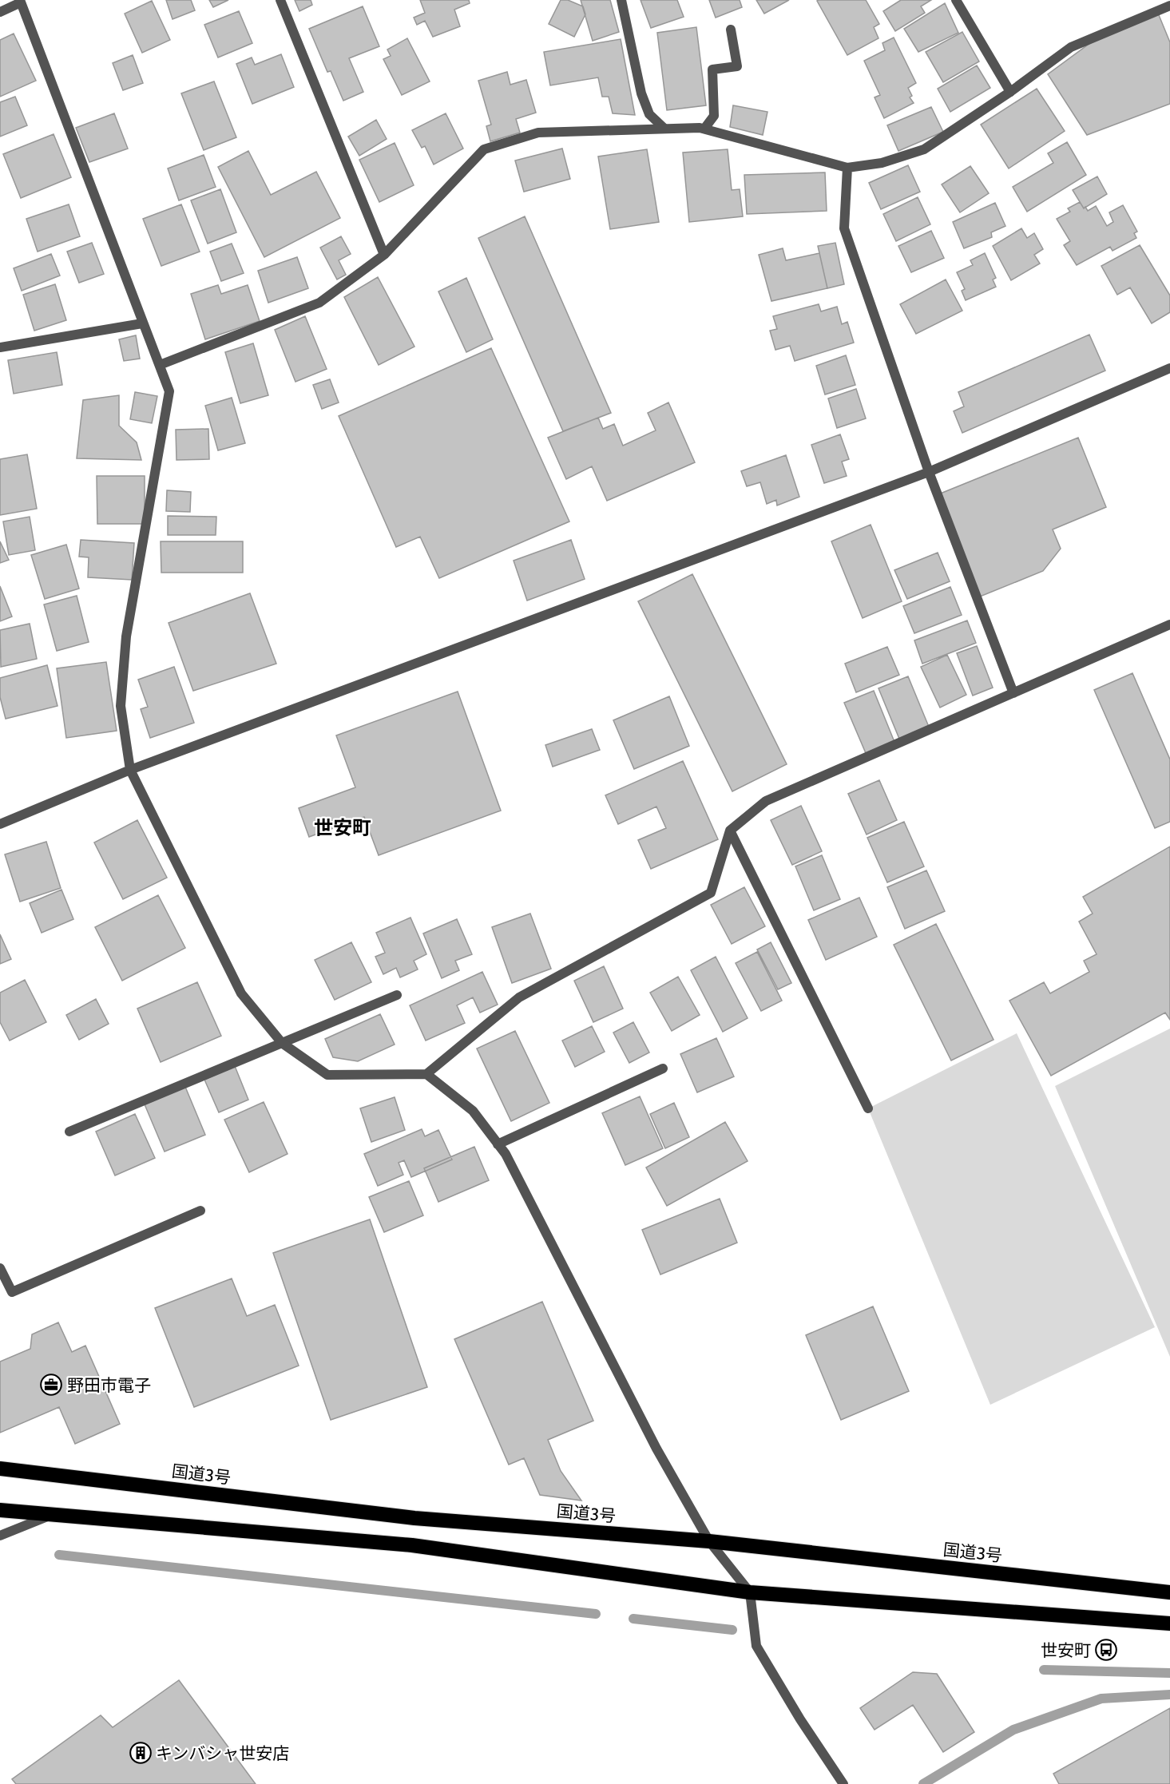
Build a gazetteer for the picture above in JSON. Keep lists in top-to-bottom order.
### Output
{
  "streets": {
    "highway": ["国道3号"]
  },
  "districts": ["世安町"],
  "places": {
    "office": ["野田市電子"],
    "bus stop": ["世安町"],
    "building": ["キンバシャ世安店"]
  }
}
